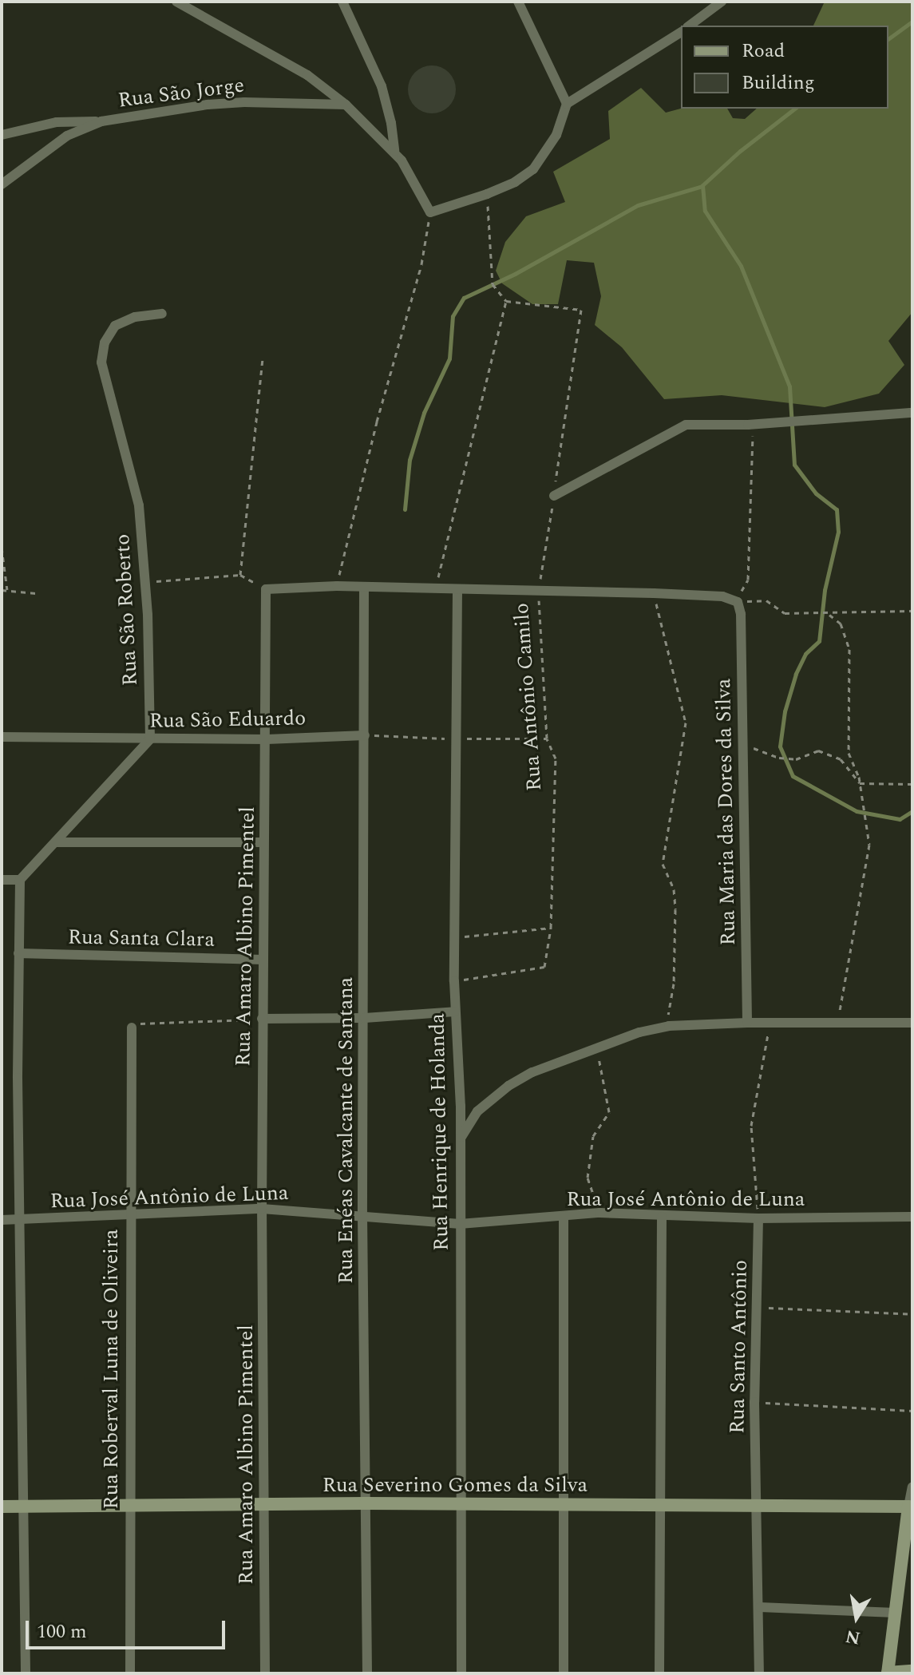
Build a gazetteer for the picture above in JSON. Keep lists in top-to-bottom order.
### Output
{
  "streets": {
    "street": [
      "Rua São Jorge",
      "Rua São Roberto",
      "Rua São Eduardo",
      "Rua Maria das Dores da Silva",
      "Rua Amaro Albino Pimentel",
      "Rua Santa Clara",
      "Rua Enéas Cavalcante de Santana",
      "Rua Henrique de Holanda",
      "Rua José Antônio de Luna",
      "Rua Santo Antônio",
      "Rua Roberval Luna de Oliveira",
      "Rua Severino Gomes da Silva"
    ],
    "path": ["Rua Antônio Camilo"]
  },
  "crossings": [
    ["Rua São Roberto", "Rua São Eduardo"],
    ["Rua Antônio Camilo", "Rua Henrique de Holanda"],
    ["Rua São Eduardo", "Rua Amaro Albino Pimentel"],
    ["Rua São Eduardo", "Rua Enéas Cavalcante de Santana"],
    ["Rua Amaro Albino Pimentel", "Rua Santa Clara"],
    ["Rua Amaro Albino Pimentel", "Rua José Antônio de Luna"],
    ["Rua Amaro Albino Pimentel", "Rua Severino Gomes da Silva"],
    ["Rua Enéas Cavalcante de Santana", "Rua José Antônio de Luna"],
    ["Rua Enéas Cavalcante de Santana", "Rua Severino Gomes da Silva"],
    ["Rua Henrique de Holanda", "Rua José Antônio de Luna"],
    ["Rua Henrique de Holanda", "Rua Severino Gomes da Silva"],
    ["Rua José Antônio de Luna", "Rua Santo Antônio"],
    ["Rua José Antônio de Luna", "Rua Roberval Luna de Oliveira"],
    ["Rua Santo Antônio", "Rua Severino Gomes da Silva"],
    ["Rua Roberval Luna de Oliveira", "Rua Severino Gomes da Silva"]
  ],
  "legend": ["Road", "Building"],
  "scale_bar": "100 m",
  "north": "bottom"
}
